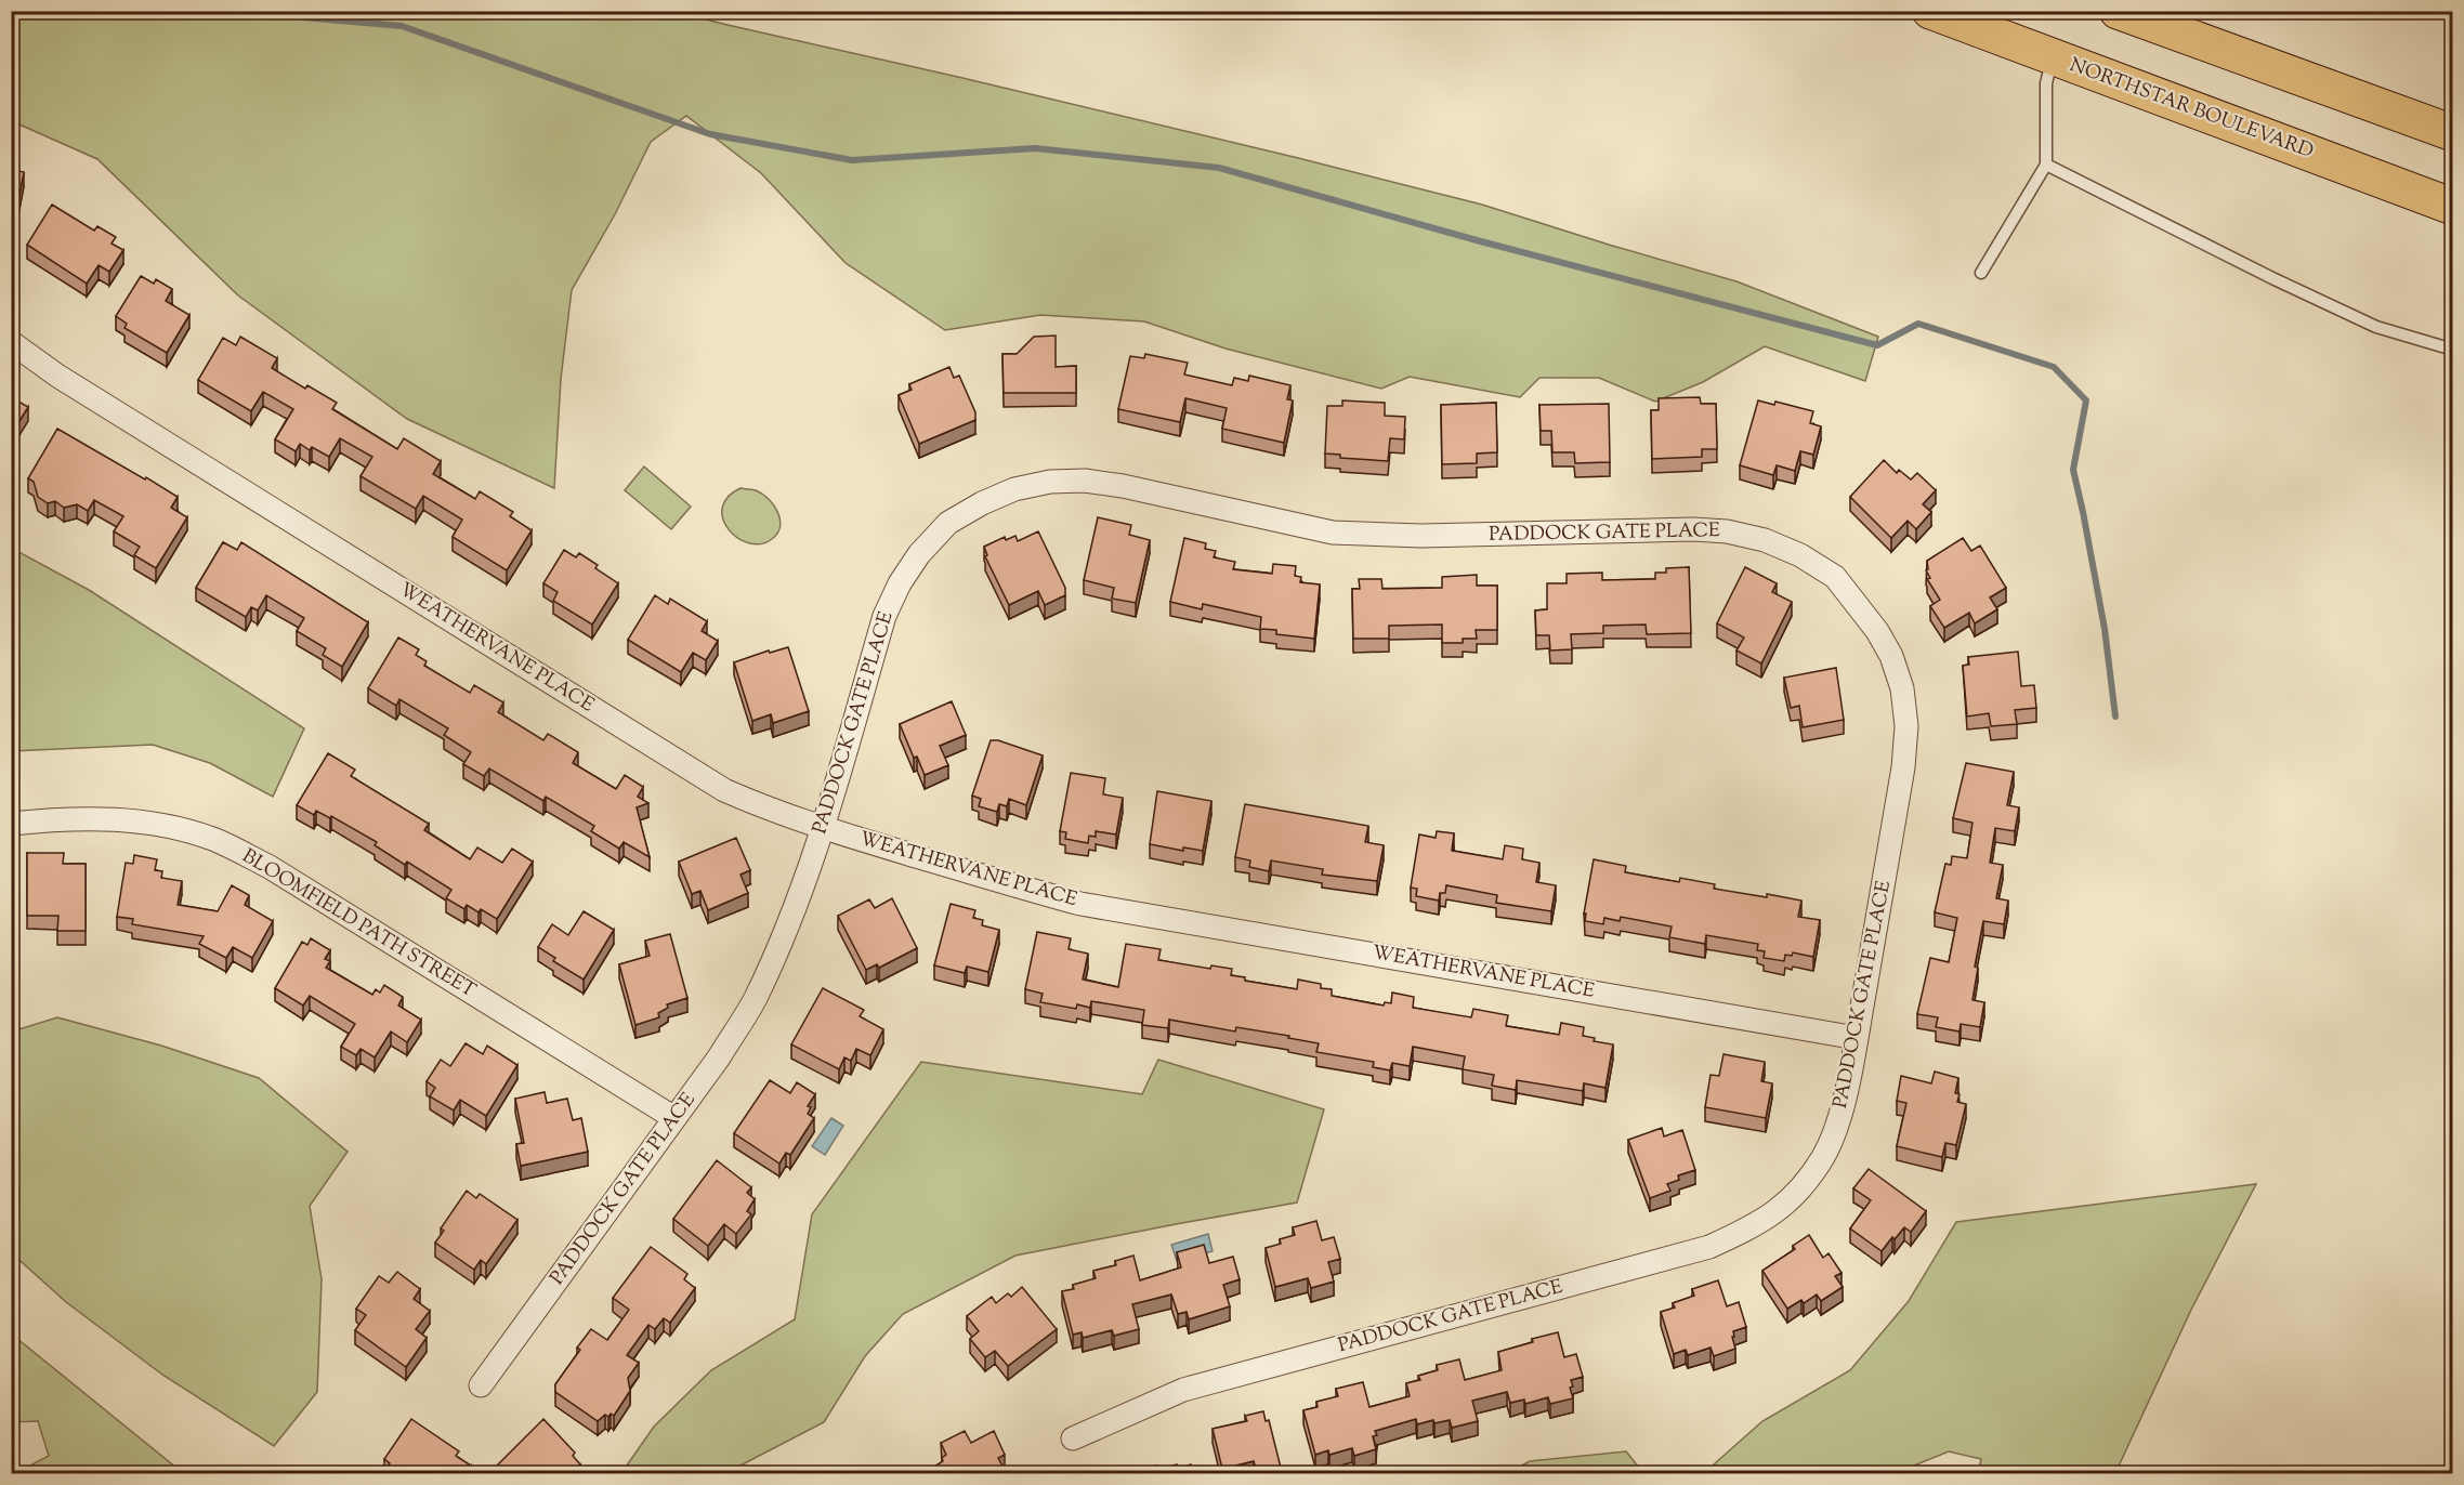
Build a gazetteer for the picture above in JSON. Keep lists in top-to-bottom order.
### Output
{
  "streets": {
    "main road": ["NORTHSTAR BOULEVARD"],
    "street": ["PADDOCK GATE PLACE", "WEATHERVANE PLACE", "BLOOMFIELD PATH STREET"]
  },
  "crossings": [
    ["PADDOCK GATE PLACE", "WEATHERVANE PLACE"],
    ["PADDOCK GATE PLACE", "BLOOMFIELD PATH STREET"]
  ]
}
